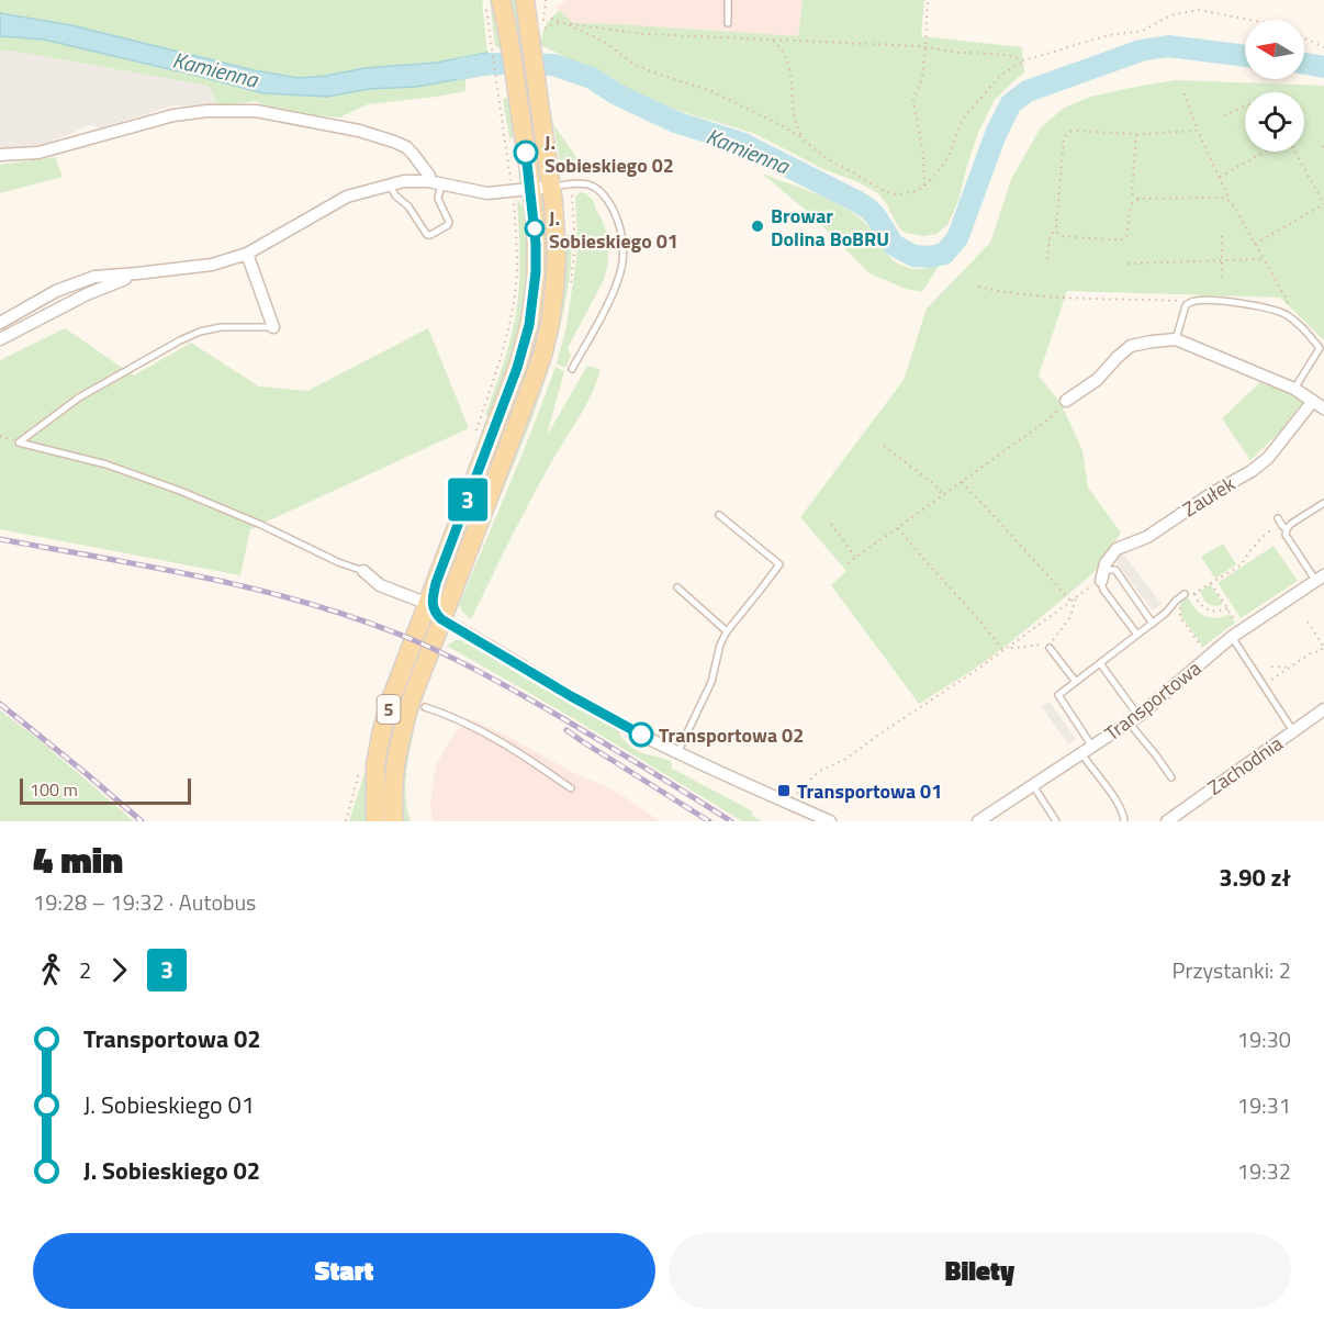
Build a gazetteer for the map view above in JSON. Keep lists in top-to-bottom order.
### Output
{
  "streets": {
    "main road": ["5"],
    "street": ["Zaułek", "Transportowa", "Zachodnia"]
  },
  "water": ["Kamienna"],
  "places": {
    "other": [
      "J. Sobieskiego 02",
      "Browar Dolina BoBRU",
      "J. Sobieskiego 01",
      "Transportowa 02"
    ],
    "transit": ["Transportowa 01"]
  },
  "lines": ["bus line 3"],
  "scale_bar": "100 m",
  "north": "left",
  "page": {
    "on_map": "3",
    "scale": "100 m",
    "heading": ["4 min", "19:28 – 19:32 · Autobus", "3.90 zł"],
    "legs": ["2", "3", "Przystanki: 2"],
    "list": [
      {
        "name": "Transportowa 02",
        "value": "19:30"
      },
      {
        "name": "J. Sobieskiego 01",
        "value": "19:31"
      },
      {
        "name": "J. Sobieskiego 02",
        "value": "19:32"
      }
    ],
    "buttons": ["Start", "Bilety"]
  }
}
